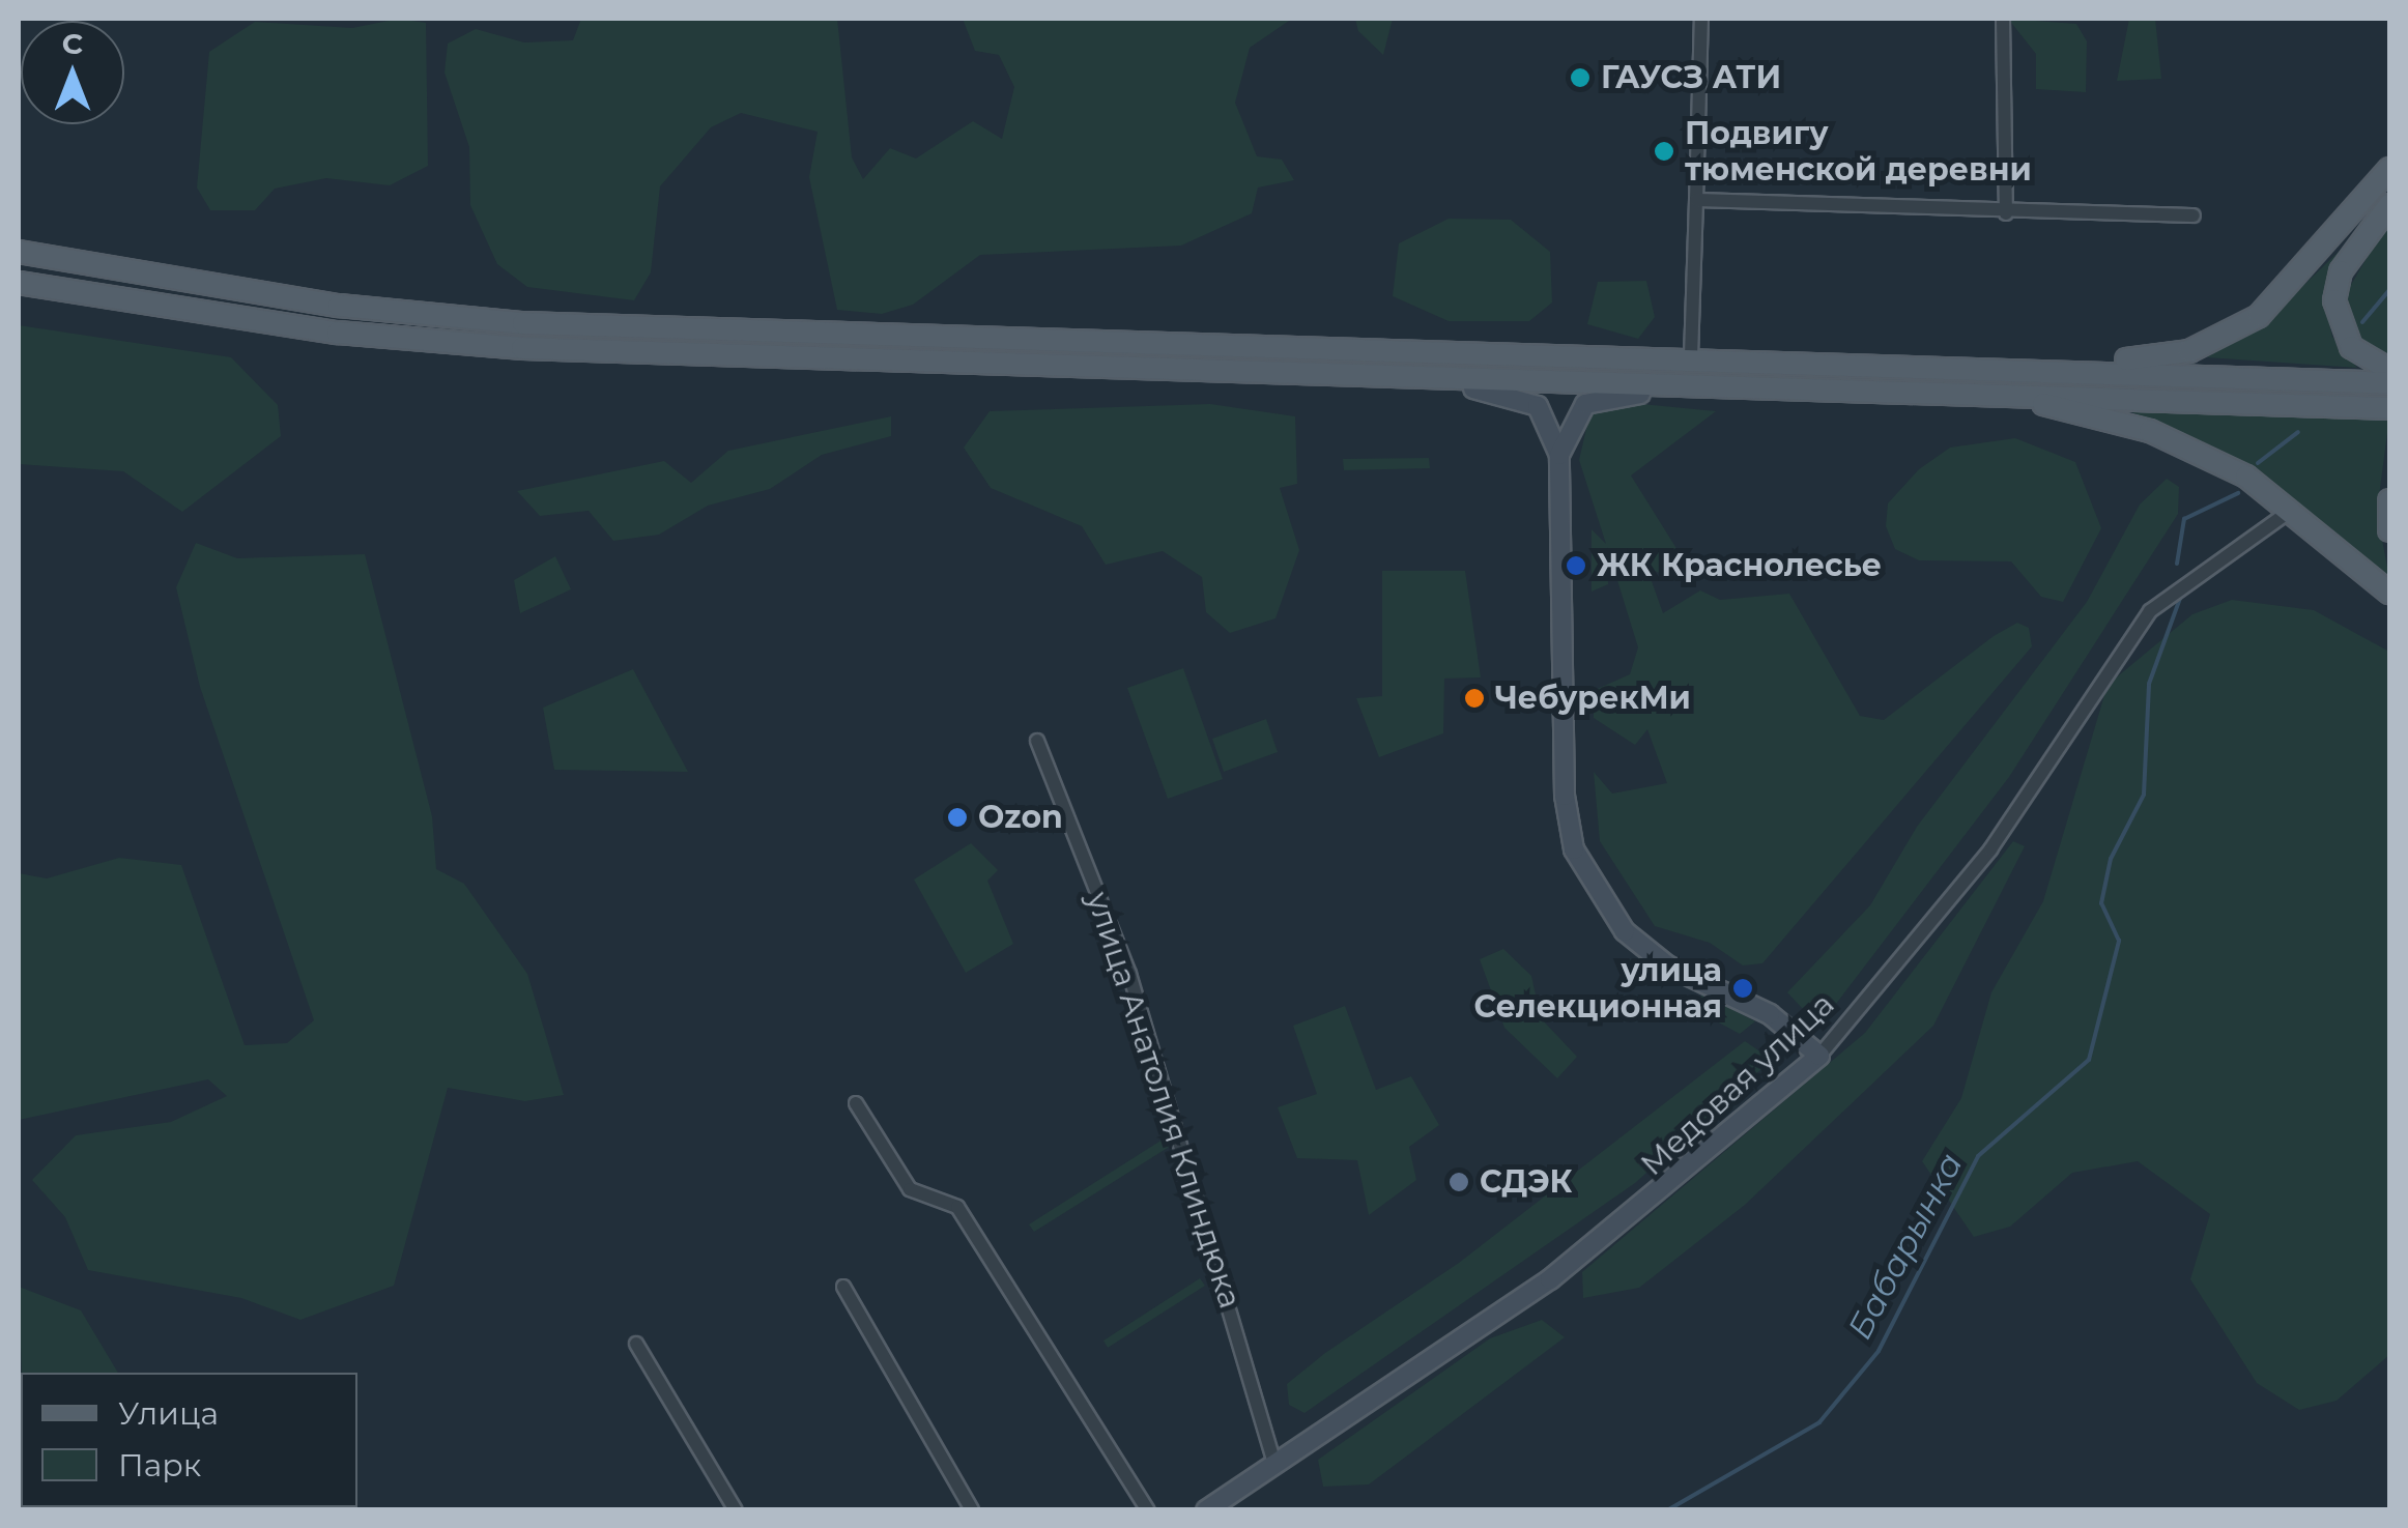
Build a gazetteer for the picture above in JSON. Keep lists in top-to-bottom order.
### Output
{
  "streets": {
    "street": ["Медовая улица", "улица Анатолия Клиндюка"]
  },
  "crossings": [
    ["Медовая улица", "улица Анатолия Клиндюка"]
  ],
  "water": ["Бабарынка"],
  "places": [
    "ГАУСЗ АТИ",
    "Подвигу тюменской деревни",
    "ЖК Краснолесье",
    "ЧебурекМи",
    "Ozon",
    "улица Селекционная",
    "СДЭК"
  ],
  "legend": ["Улица", "Парк"],
  "north": "top"
}
